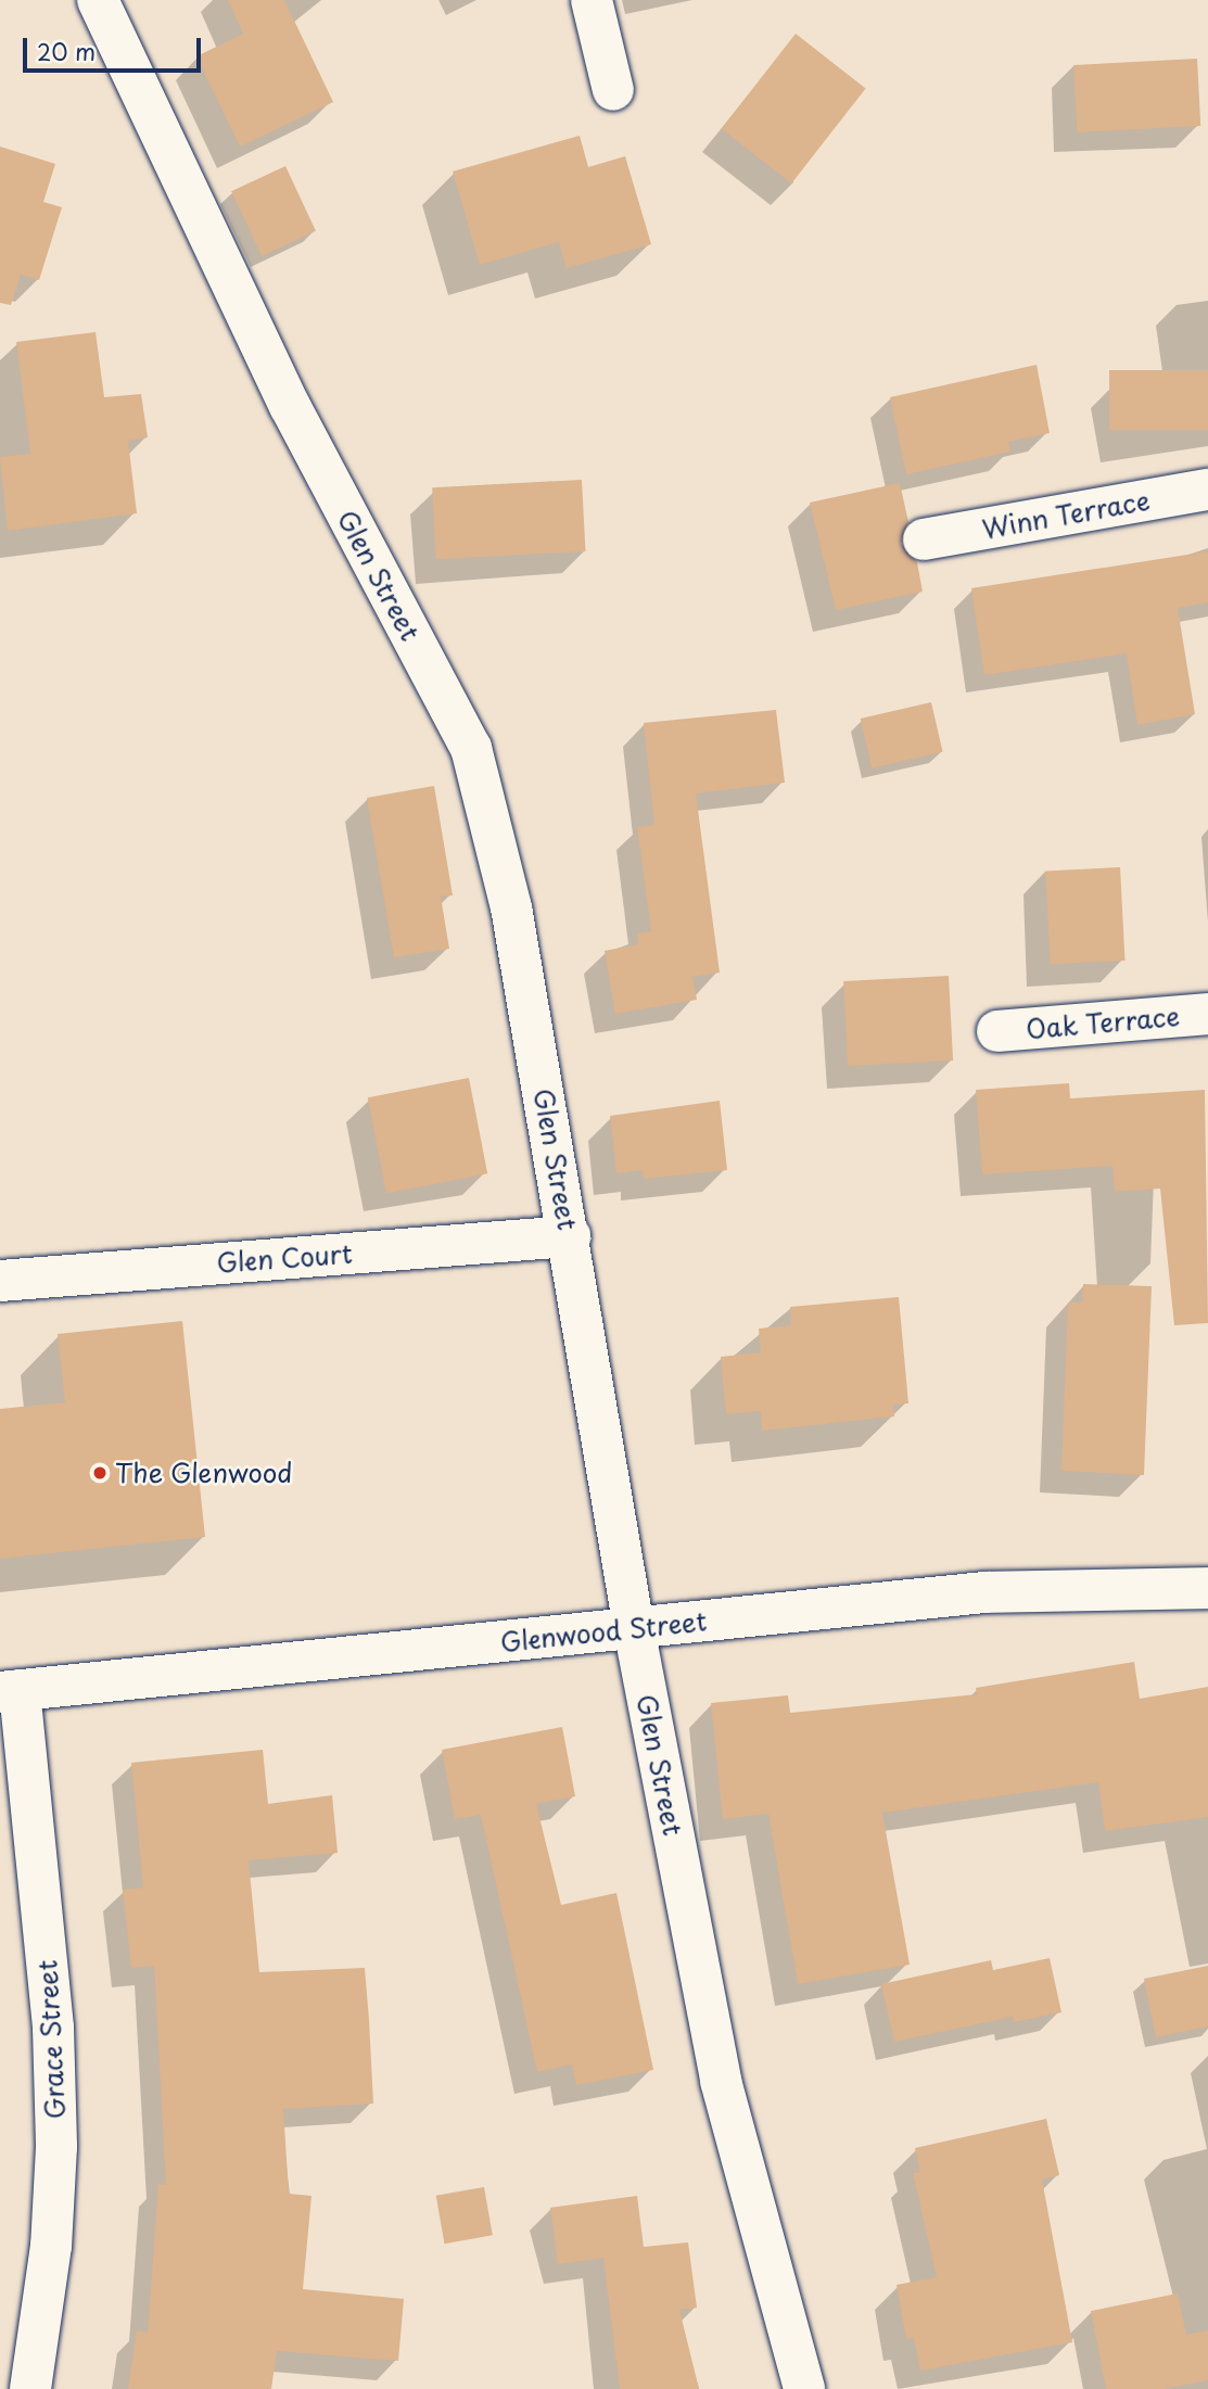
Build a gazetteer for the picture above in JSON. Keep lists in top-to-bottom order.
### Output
{
  "streets": {
    "street": [
      "Winn Terrace",
      "Glen Street",
      "Oak Terrace",
      "Glen Court",
      "Glenwood Street",
      "Grace Street"
    ]
  },
  "crossings": [
    ["Glen Street", "Glen Court"],
    ["Glen Street", "Glenwood Street"],
    ["Glenwood Street", "Grace Street"]
  ],
  "places": ["The Glenwood"],
  "scale_bar": "20 m"
}
